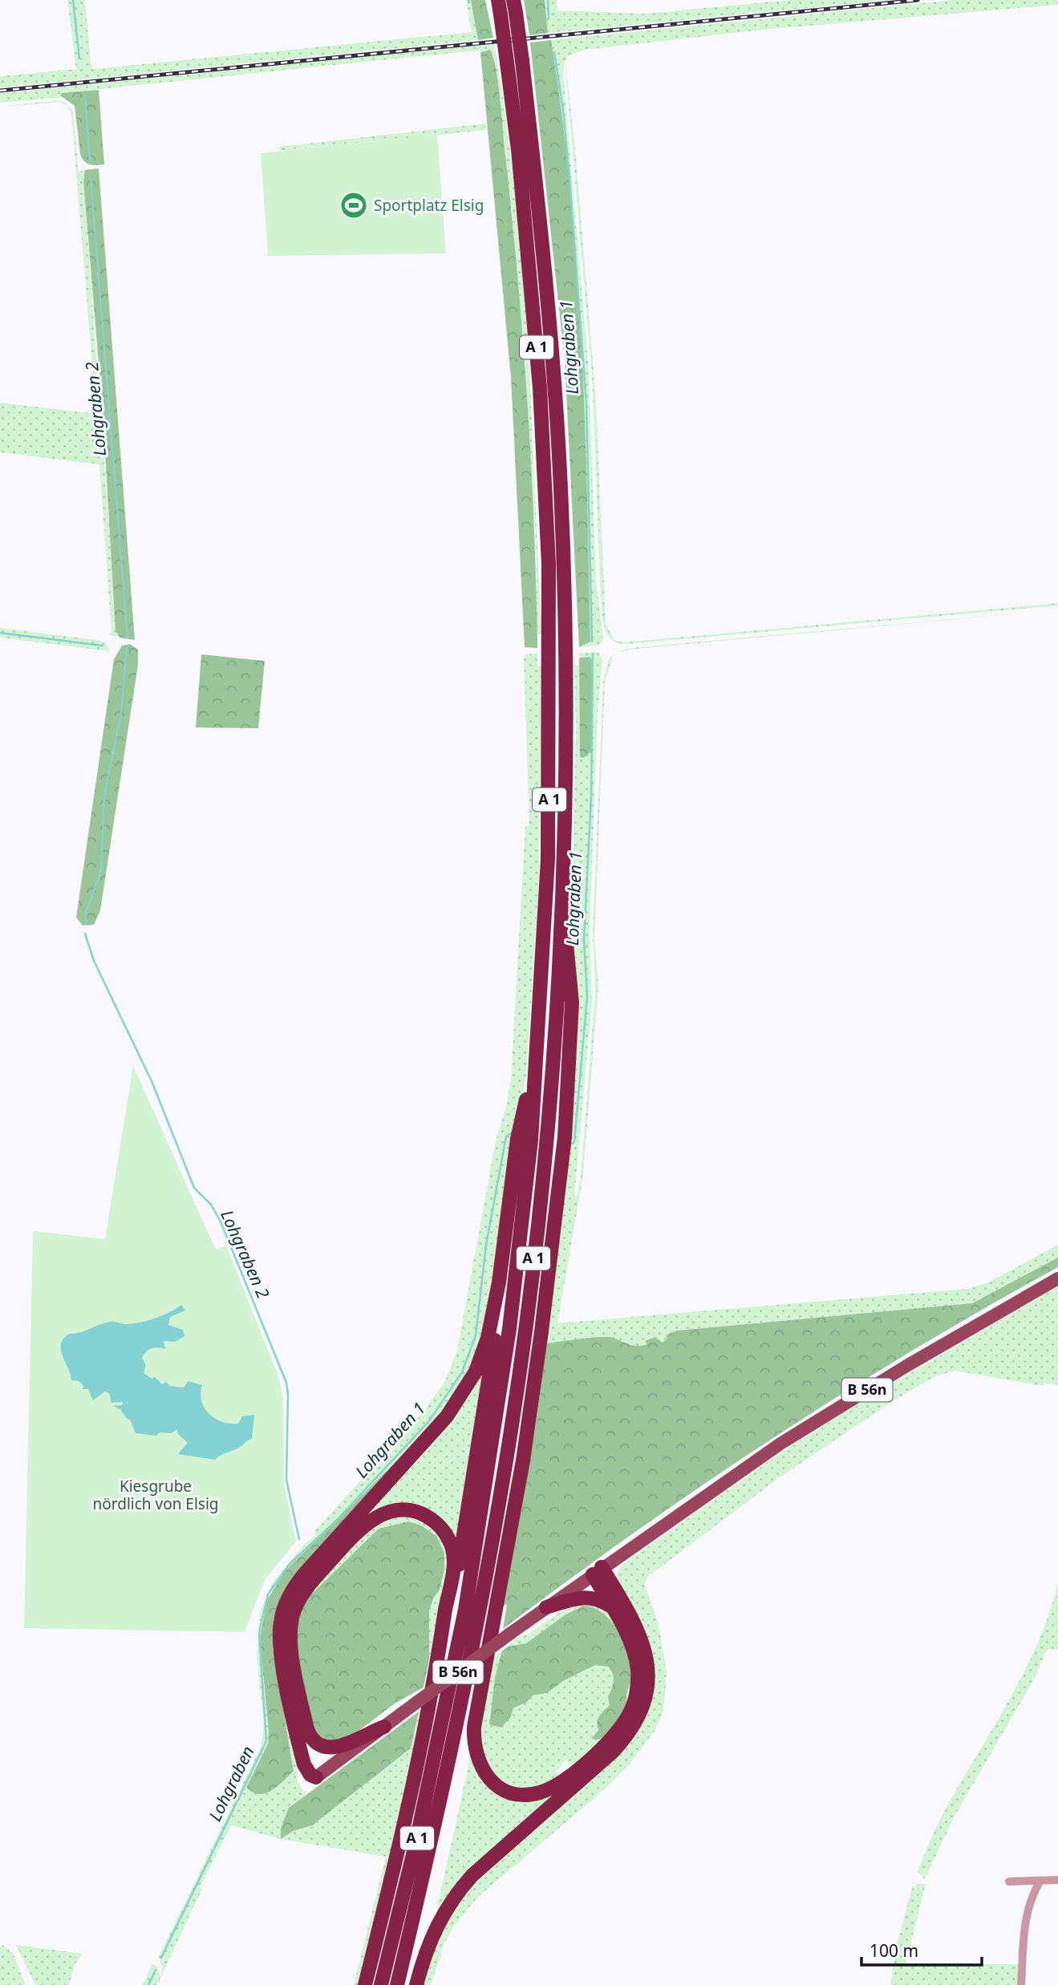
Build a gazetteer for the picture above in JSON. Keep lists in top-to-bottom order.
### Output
{
  "streets": {
    "highway": ["A 1"],
    "main road": ["B 56n"]
  },
  "water": ["Lohgraben 1", "Lohgraben 2", "Lohgraben"],
  "parks": ["Kiesgrube nördlich von Elsig"],
  "places": {
    "sports": ["Sportplatz Elsig"]
  },
  "scale_bar": "100 m"
}
